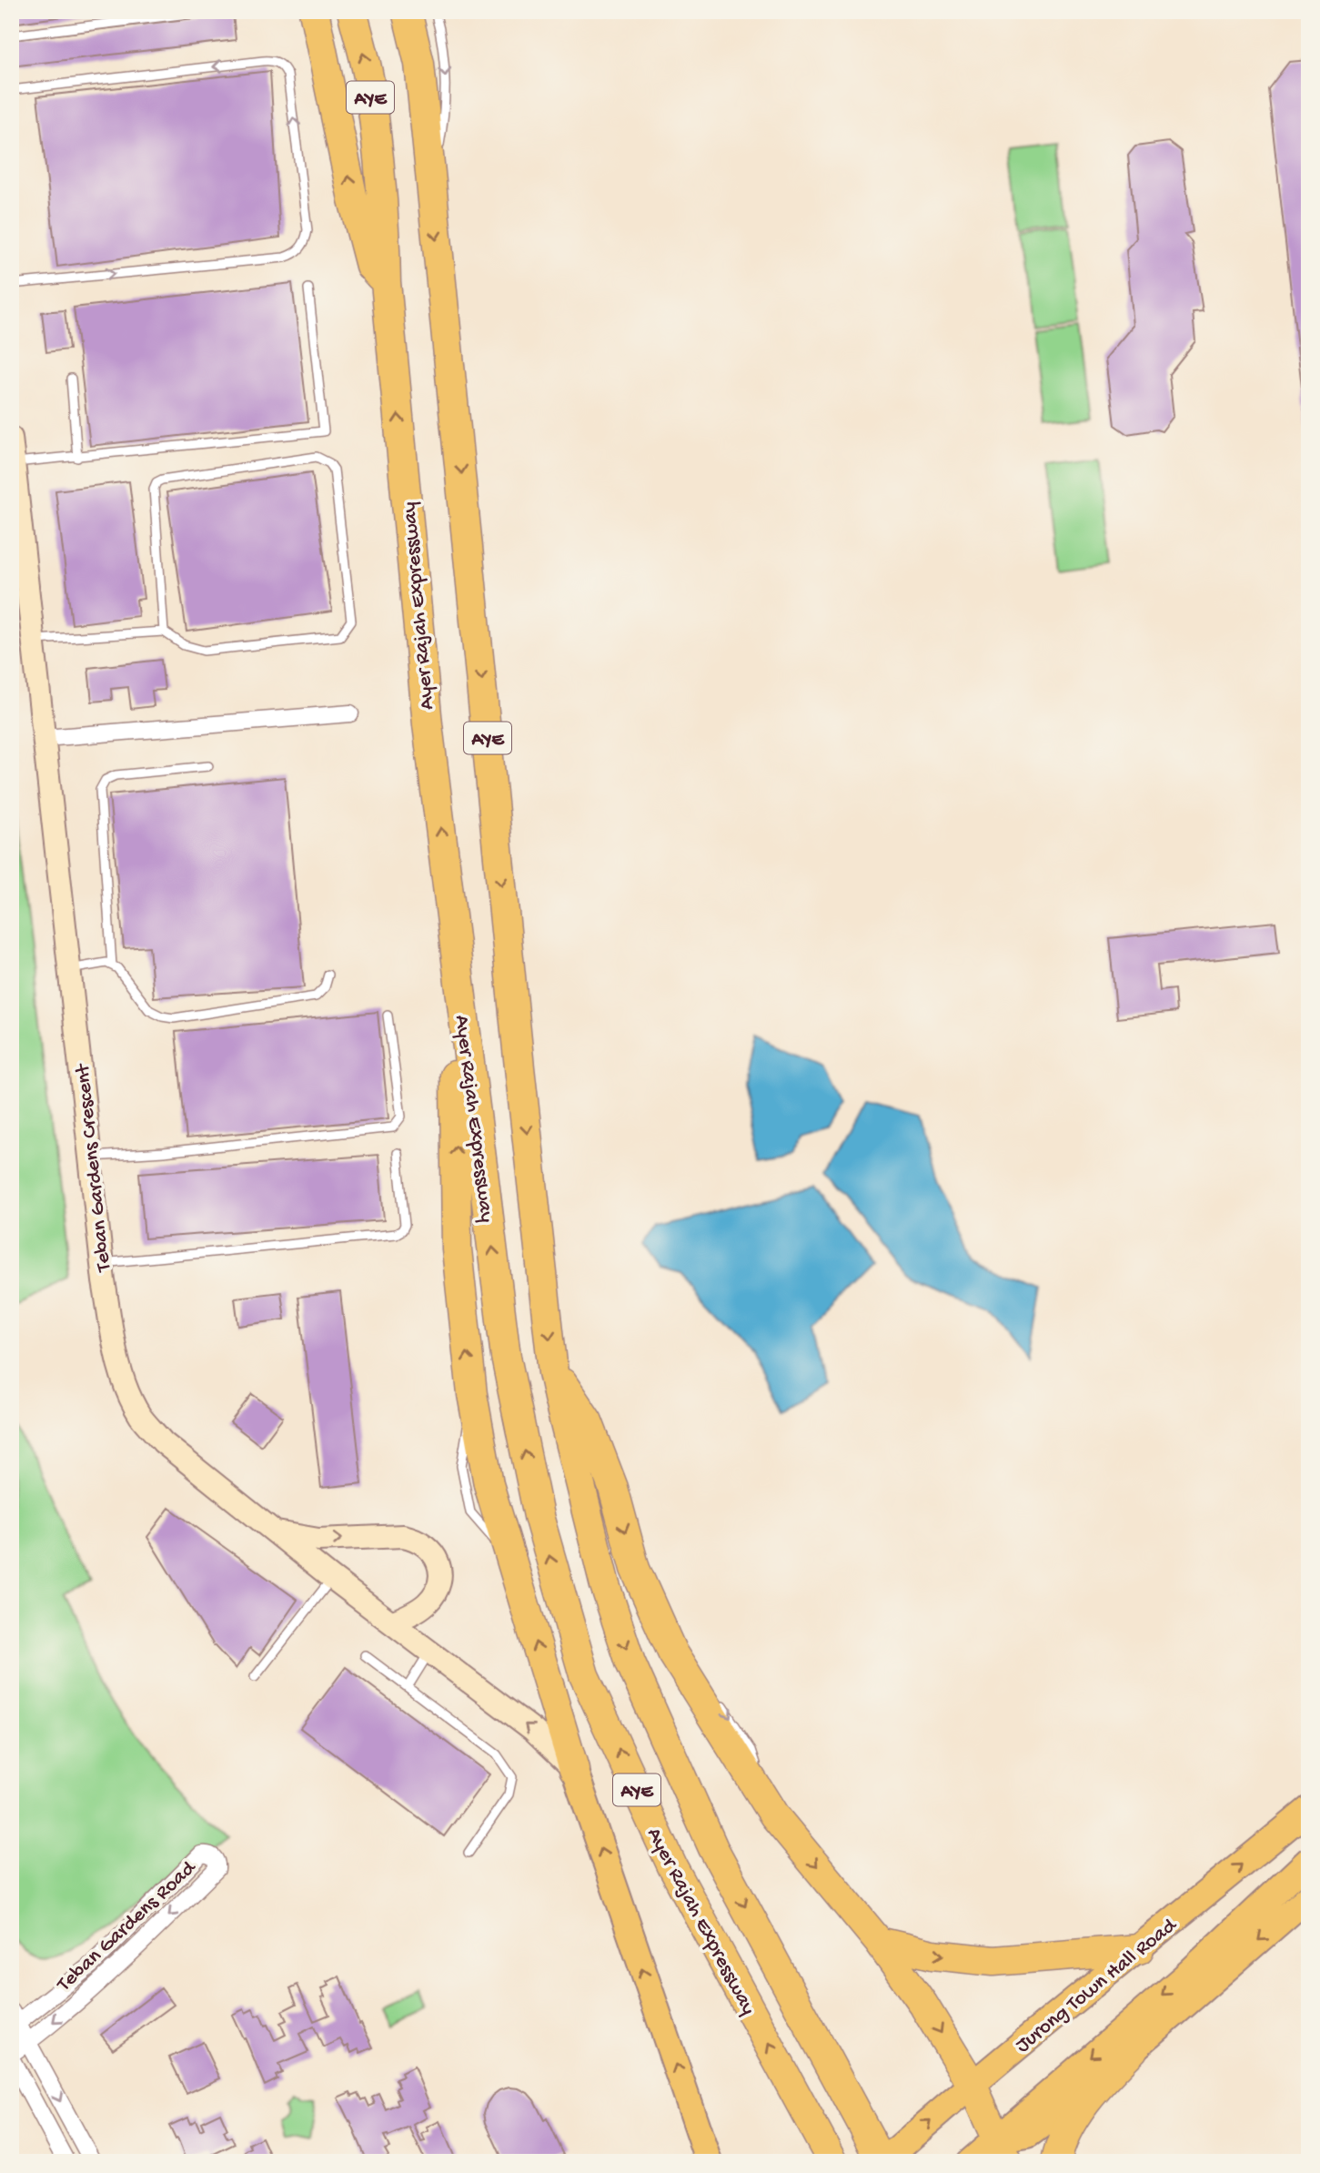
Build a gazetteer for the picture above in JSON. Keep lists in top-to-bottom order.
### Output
{
  "streets": {
    "highway": ["AYE", "Ayer Rajah Expressway"],
    "main road": ["Jurong Town Hall Road"],
    "street": ["Teban Gardens Crescent", "Teban Gardens Road"]
  },
  "crossings": [
    ["Ayer Rajah Expressway", "Jurong Town Hall Road"]
  ]
}
